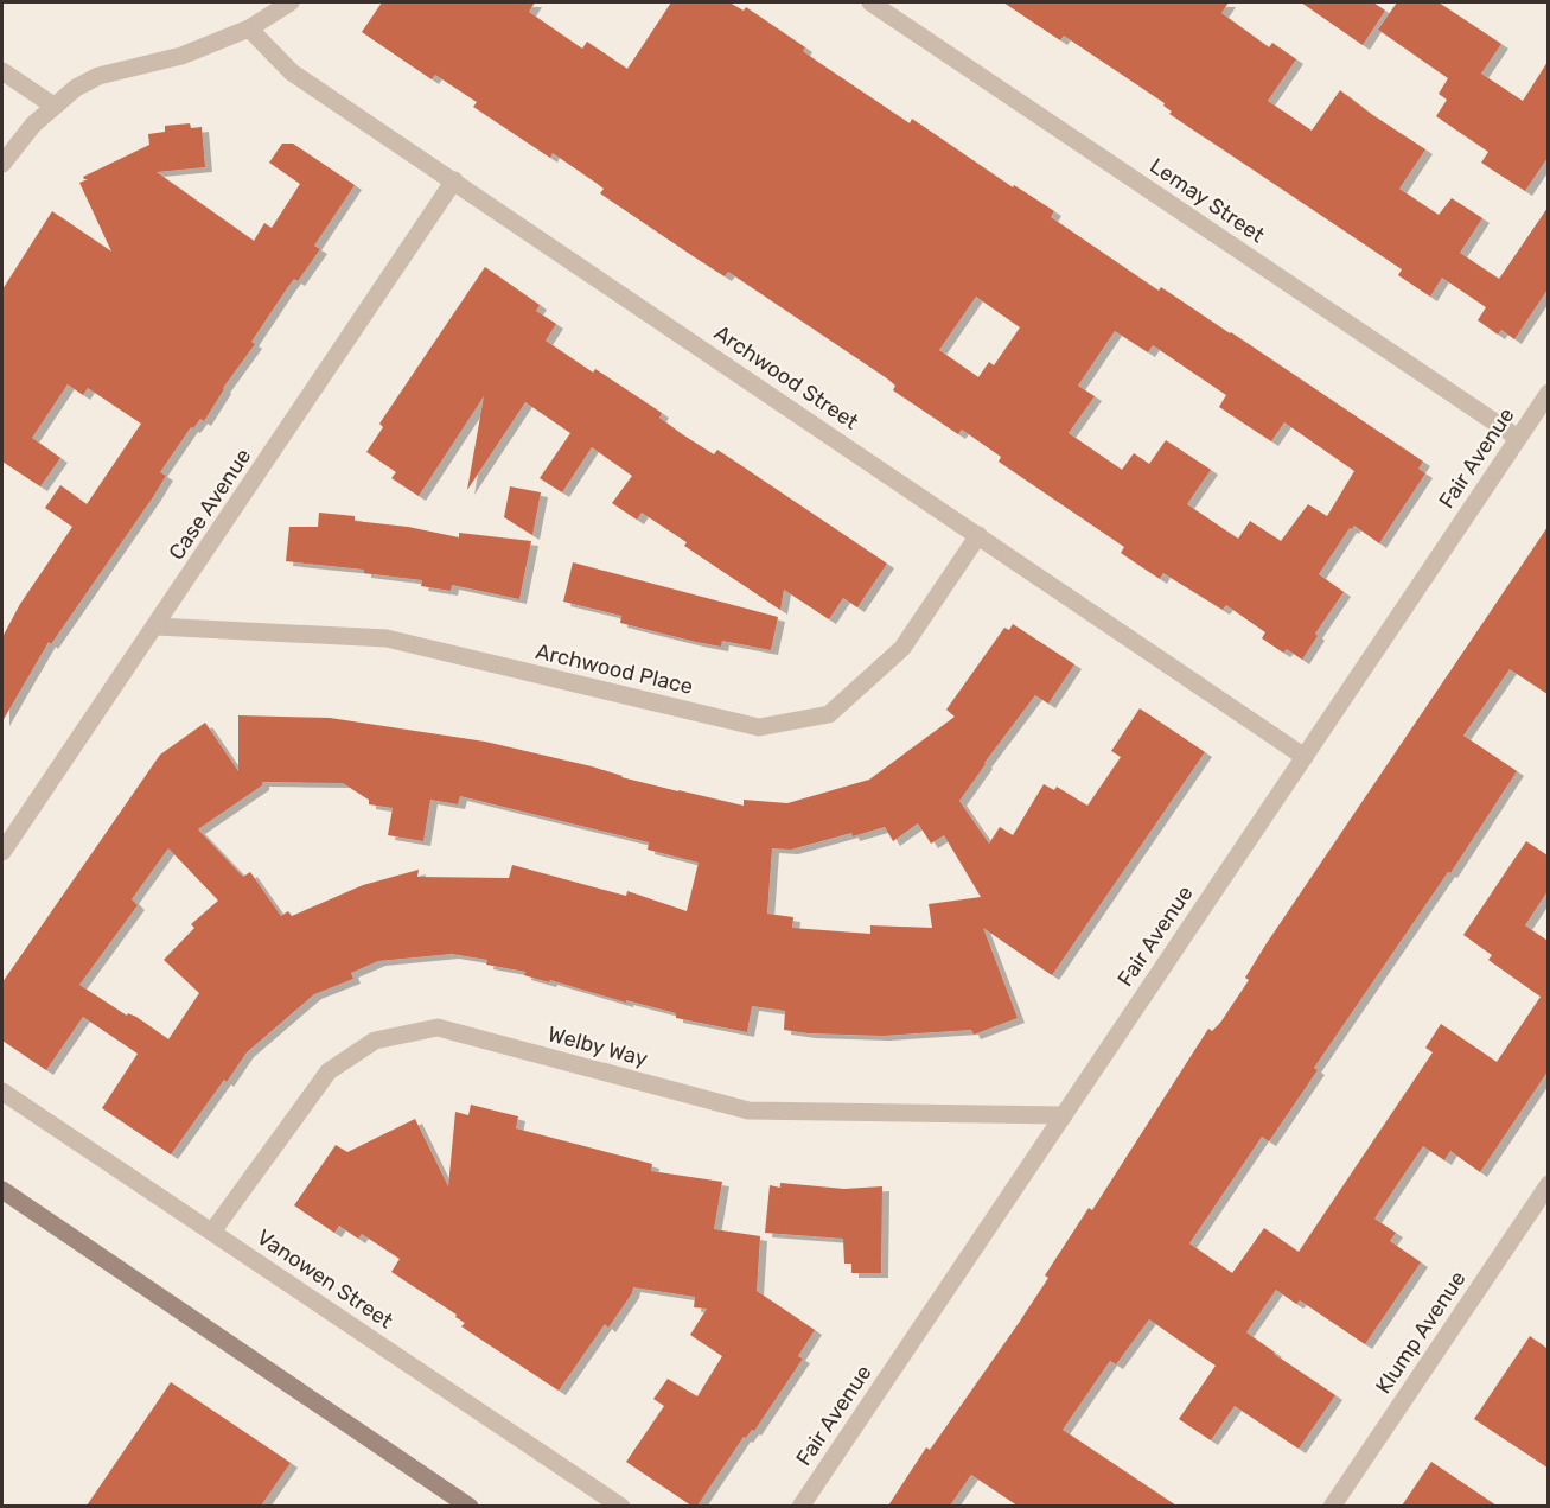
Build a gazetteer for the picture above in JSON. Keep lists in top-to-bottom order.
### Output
{
  "streets": {
    "street": [
      "Lemay Street",
      "Archwood Street",
      "Fair Avenue",
      "Case Avenue",
      "Archwood Place",
      "Welby Way",
      "Vanowen Street",
      "Klump Avenue"
    ]
  },
  "crossings": [
    ["Lemay Street", "Fair Avenue"],
    ["Archwood Street", "Fair Avenue"],
    ["Archwood Street", "Case Avenue"],
    ["Archwood Street", "Archwood Place"],
    ["Fair Avenue", "Welby Way"],
    ["Case Avenue", "Archwood Place"],
    ["Welby Way", "Vanowen Street"]
  ]
}
